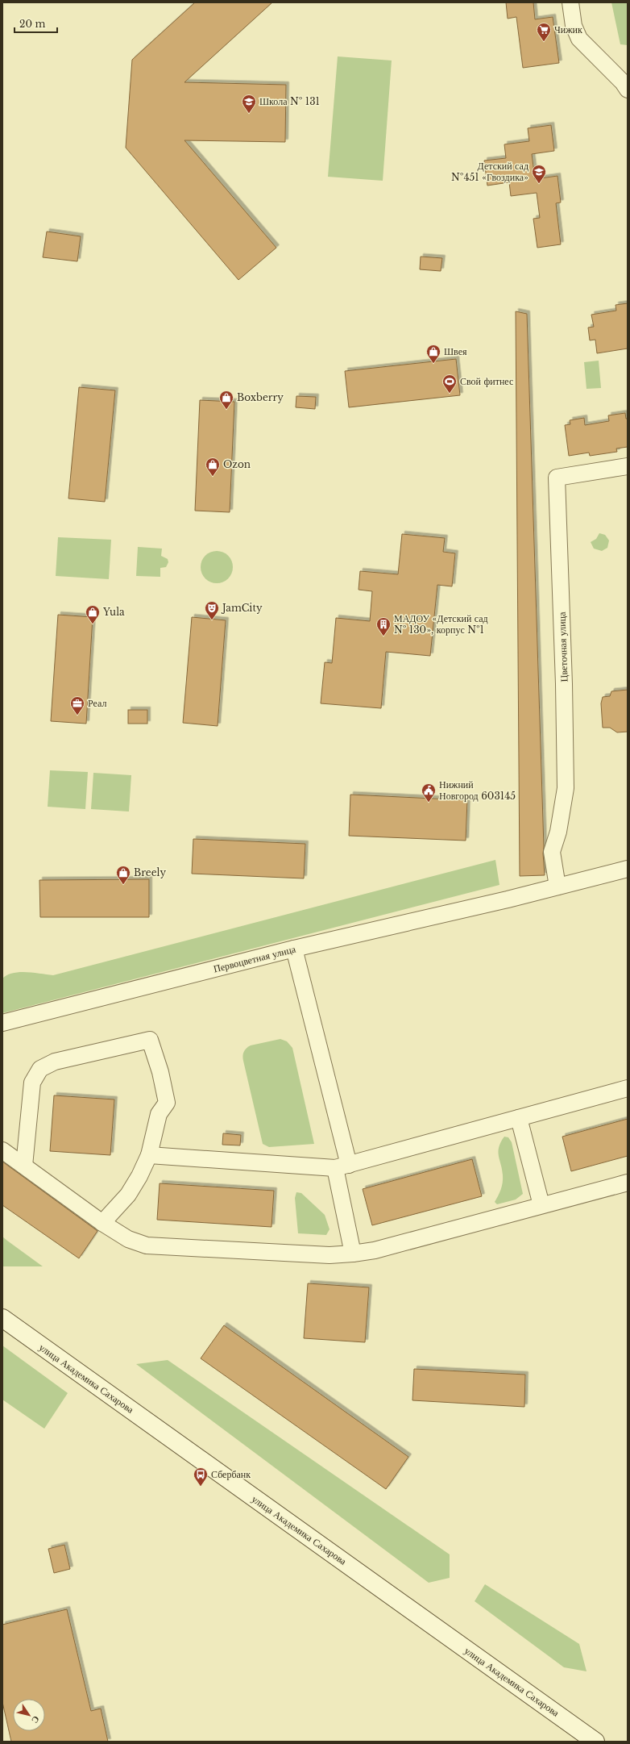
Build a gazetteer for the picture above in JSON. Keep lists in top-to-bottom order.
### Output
{
  "streets": {
    "main road": ["улица Академика Сахарова"],
    "street": ["Цветочная улица", "Первоцветная улица"]
  },
  "crossings": [
    ["Цветочная улица", "Первоцветная улица"]
  ],
  "places": {
    "supermarket": ["Чижик"],
    "school or university": ["Школа № 131", "Детский сад №451 «Гвоздика»"],
    "shop": [
      "Швея",
      "Boxberry",
      "Ozon",
      "Yula",
      "Breely"
    ],
    "sports": ["Свой фитнес"],
    "theatre": ["JamCity"],
    "building": ["МАДОУ «Детский сад № 130», корпус №1"],
    "office": ["Реал"],
    "public building": ["Нижний Новгород 603145"],
    "bus stop": ["Сбербанк"]
  },
  "scale_bar": "20 m",
  "north": "bottom right"
}
